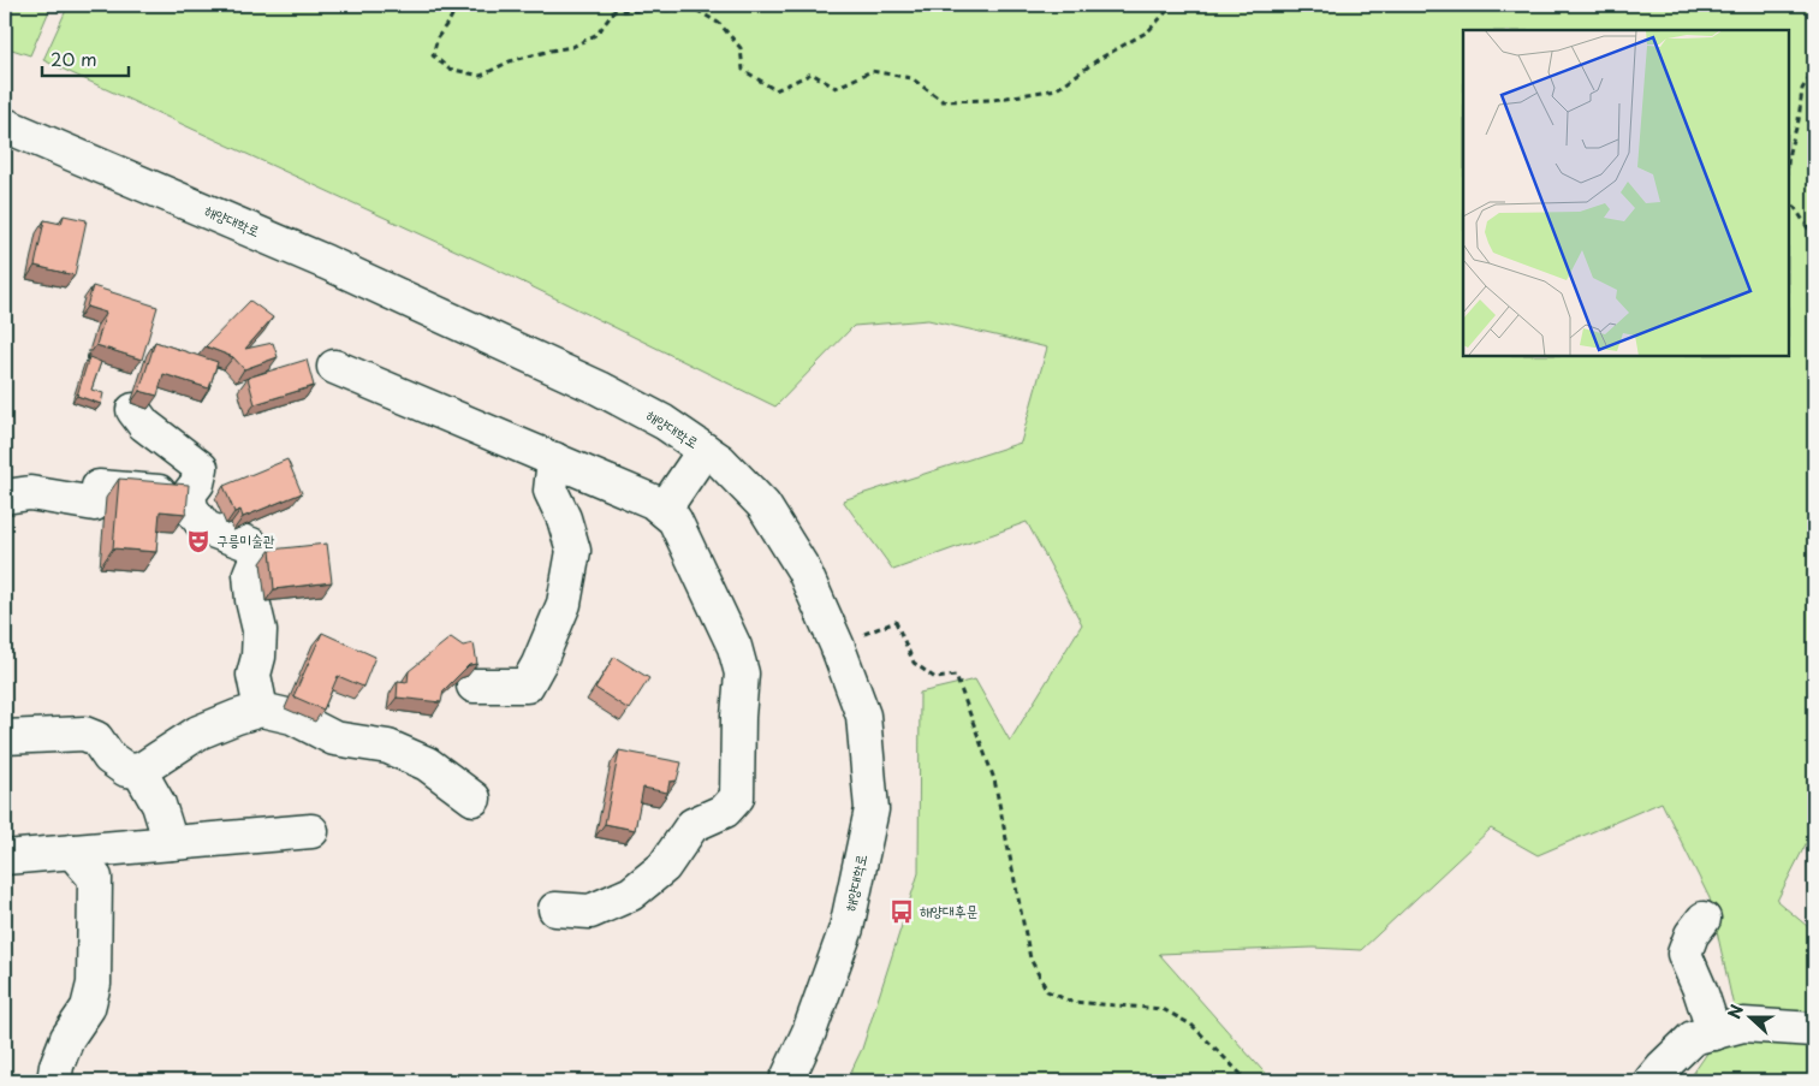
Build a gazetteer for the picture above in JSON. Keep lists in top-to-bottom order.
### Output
{
  "streets": {
    "street": ["해양대학로"]
  },
  "places": {
    "theatre": ["구릉미술관"],
    "bus stop": ["해양대후문"]
  },
  "scale_bar": "20 m",
  "north": "left"
}
